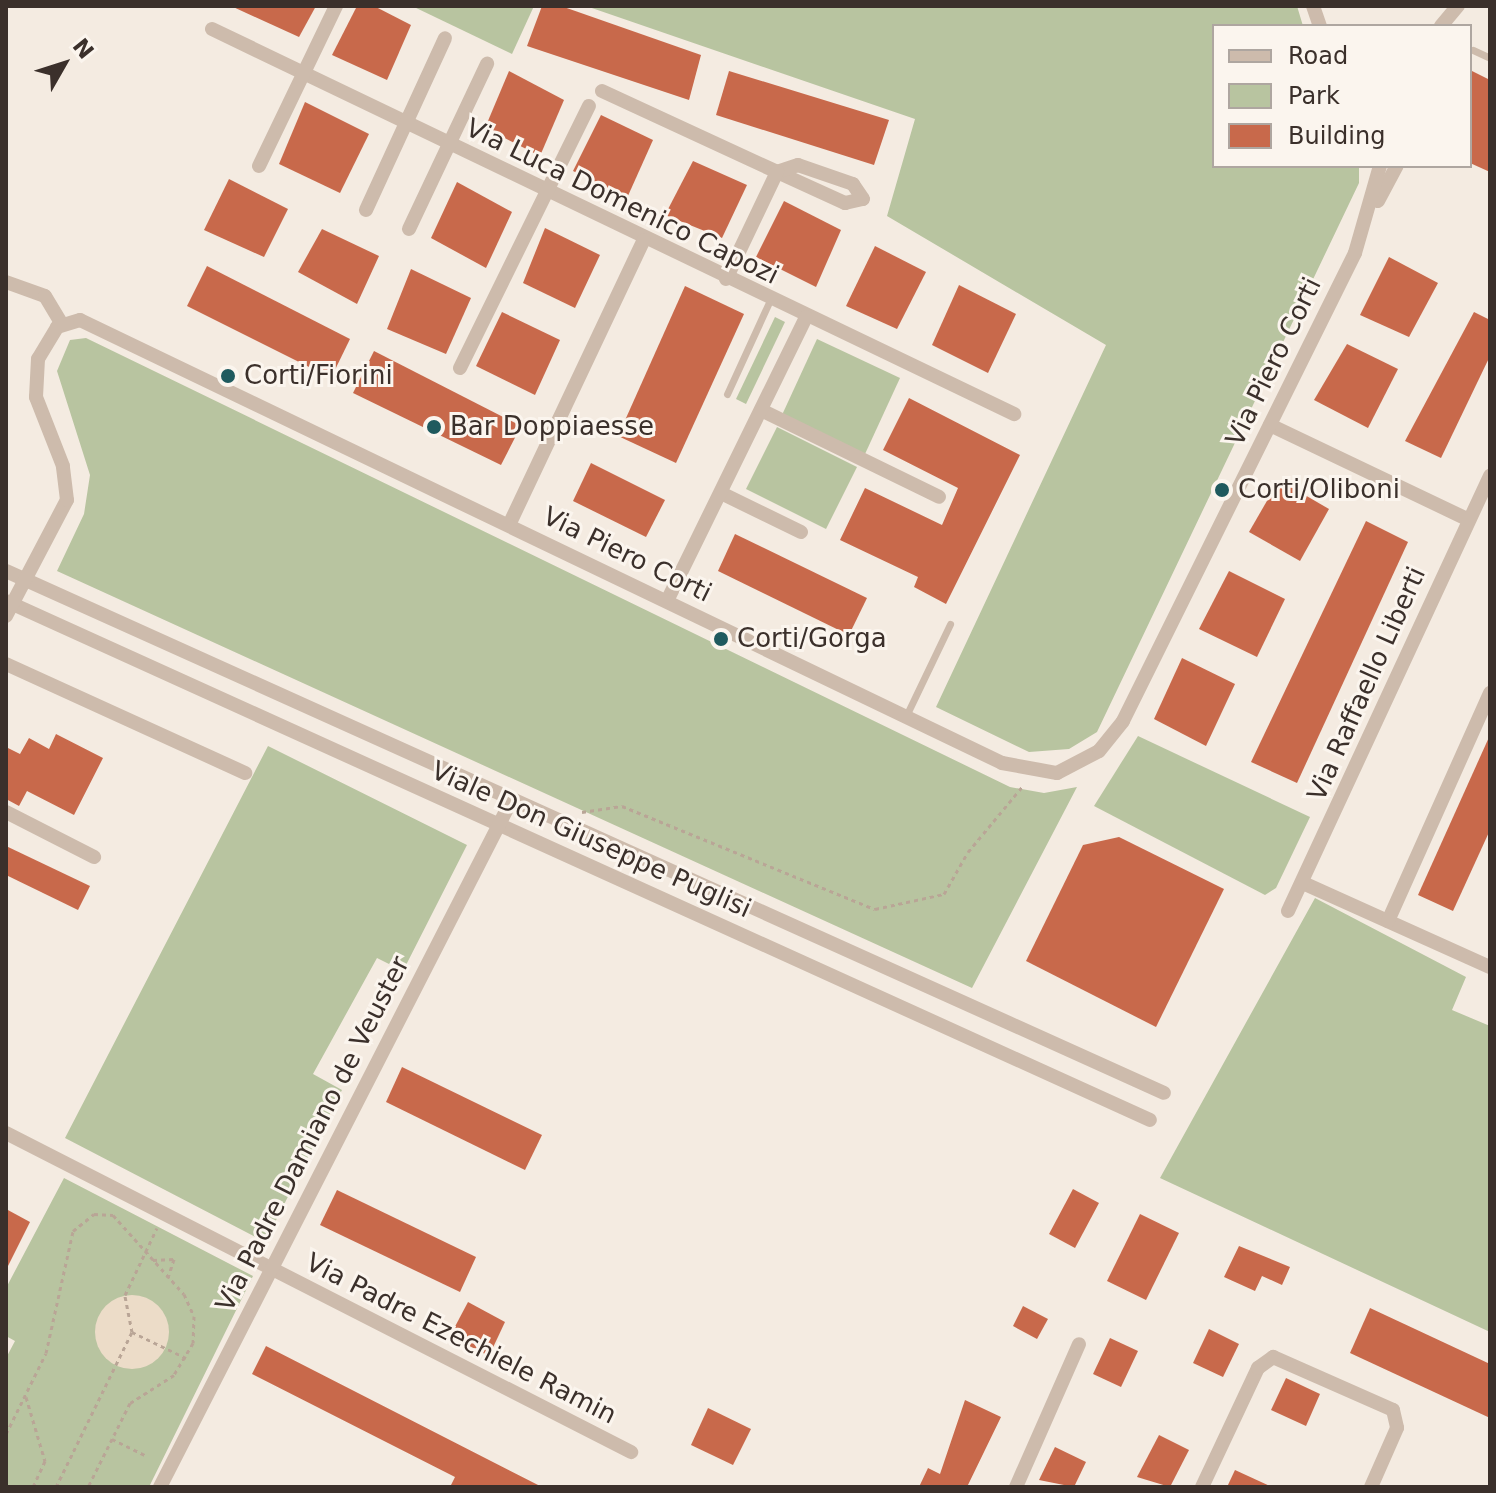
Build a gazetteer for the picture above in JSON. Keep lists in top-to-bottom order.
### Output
{
  "streets": {
    "street": [
      "Via Luca Domenico Capozi",
      "Via Piero Corti",
      "Via Raffaello Liberti",
      "Viale Don Giuseppe Puglisi",
      "Via Padre Damiano de Veuster",
      "Via Padre Ezechiele Ramin"
    ]
  },
  "crossings": [
    ["Viale Don Giuseppe Puglisi", "Via Padre Damiano de Veuster"],
    ["Via Padre Damiano de Veuster", "Via Padre Ezechiele Ramin"]
  ],
  "places": [
    "Corti/Fiorini",
    "Bar Doppiaesse",
    "Corti/Oliboni",
    "Corti/Gorga"
  ],
  "legend": ["Road", "Park", "Building"],
  "north": "top right"
}
